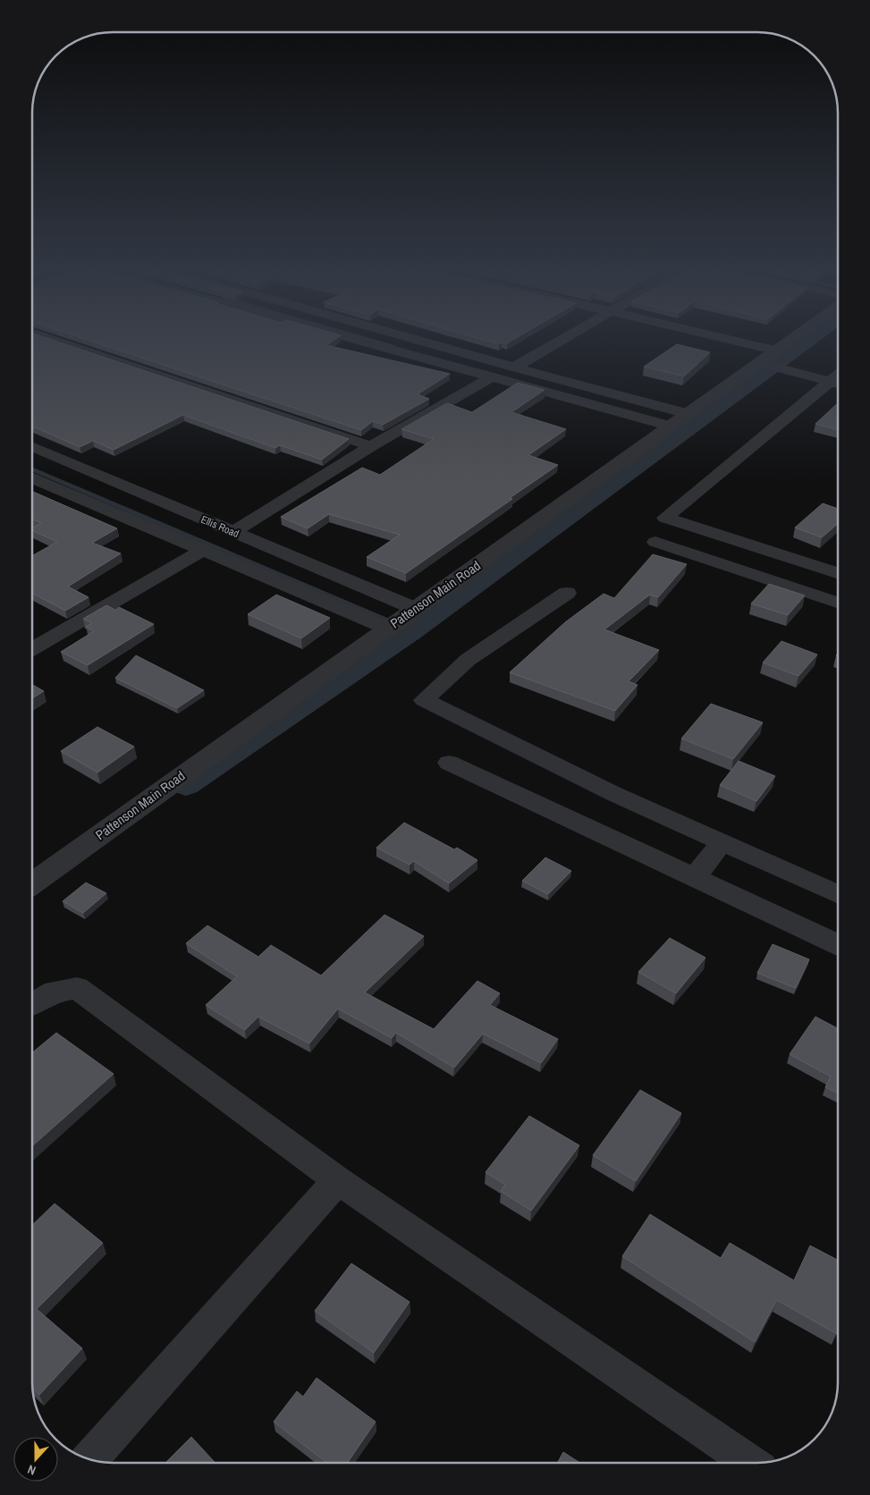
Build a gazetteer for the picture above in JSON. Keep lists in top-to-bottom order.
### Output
{
  "streets": {
    "street": ["Ellis Road", "Pattenson Main Road"]
  },
  "crossings": [
    ["Ellis Road", "Pattenson Main Road"]
  ],
  "north": "bottom"
}
